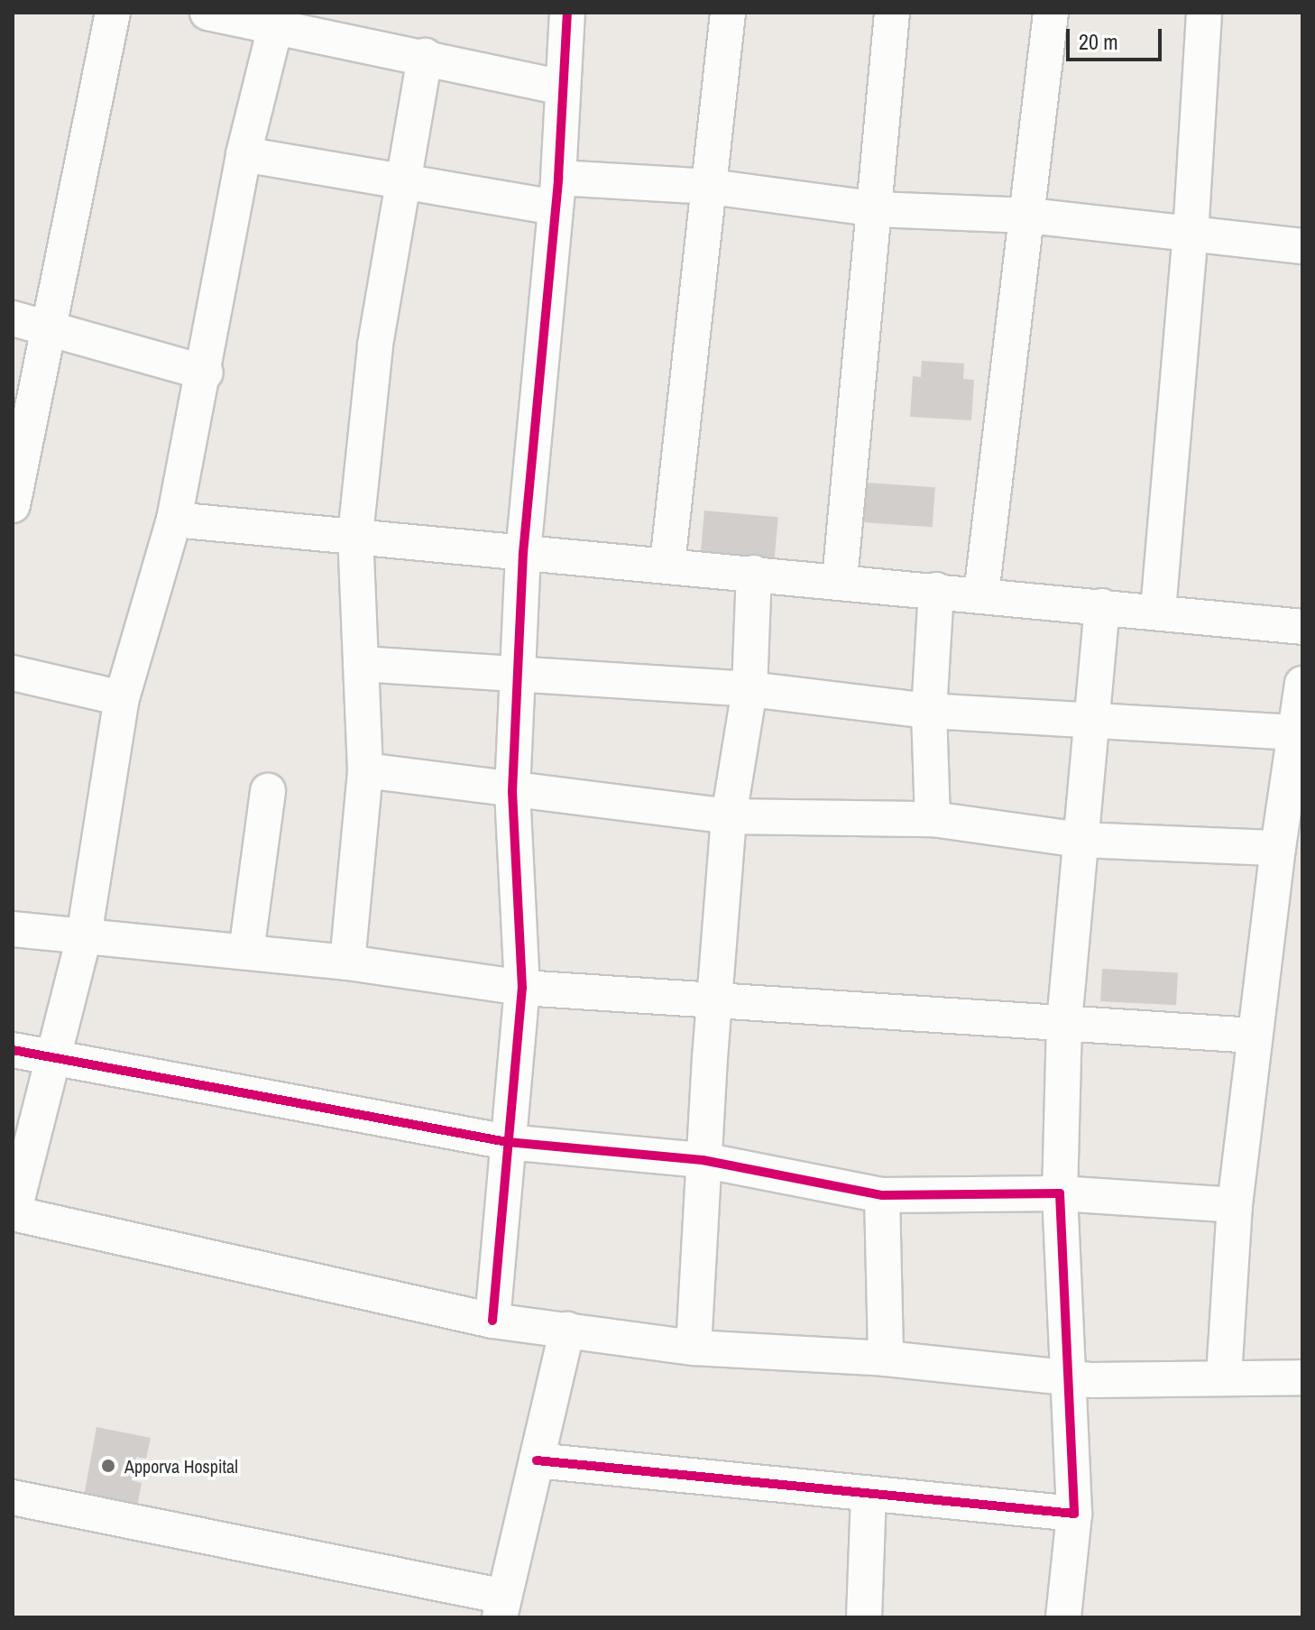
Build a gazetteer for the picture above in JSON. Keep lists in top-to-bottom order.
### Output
{
  "places": ["Apporva Hospital"],
  "scale_bar": "20 m"
}
